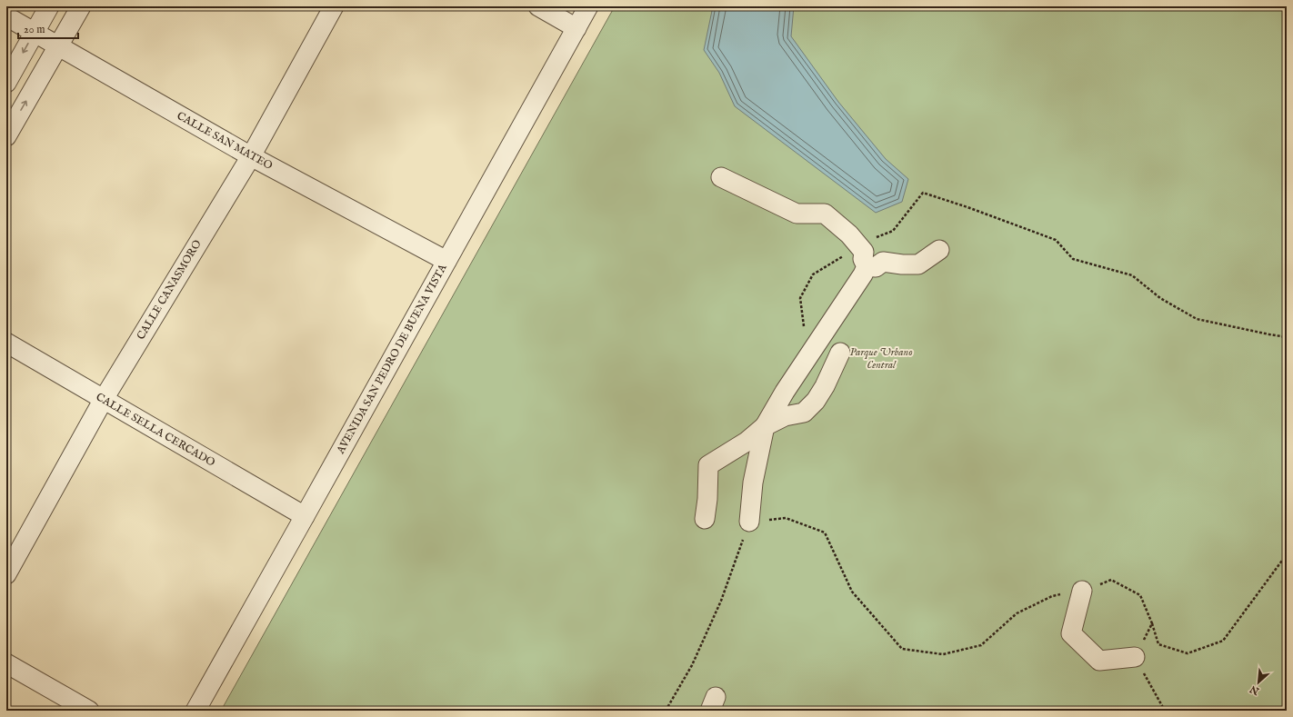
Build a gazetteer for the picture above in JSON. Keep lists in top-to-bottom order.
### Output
{
  "streets": {
    "street": [
      "CALLE SAN MATEO",
      "CALLE CANASMORO",
      "AVENIDA SAN PEDRO DE BUENA VISTA",
      "CALLE SELLA CERCADO"
    ]
  },
  "crossings": [
    ["CALLE SAN MATEO", "CALLE CANASMORO"],
    ["CALLE SAN MATEO", "AVENIDA SAN PEDRO DE BUENA VISTA"],
    ["CALLE CANASMORO", "CALLE SELLA CERCADO"],
    ["AVENIDA SAN PEDRO DE BUENA VISTA", "CALLE SELLA CERCADO"]
  ],
  "parks": ["Parque Urbano Central"],
  "scale_bar": "20 m",
  "north": "bottom left"
}
